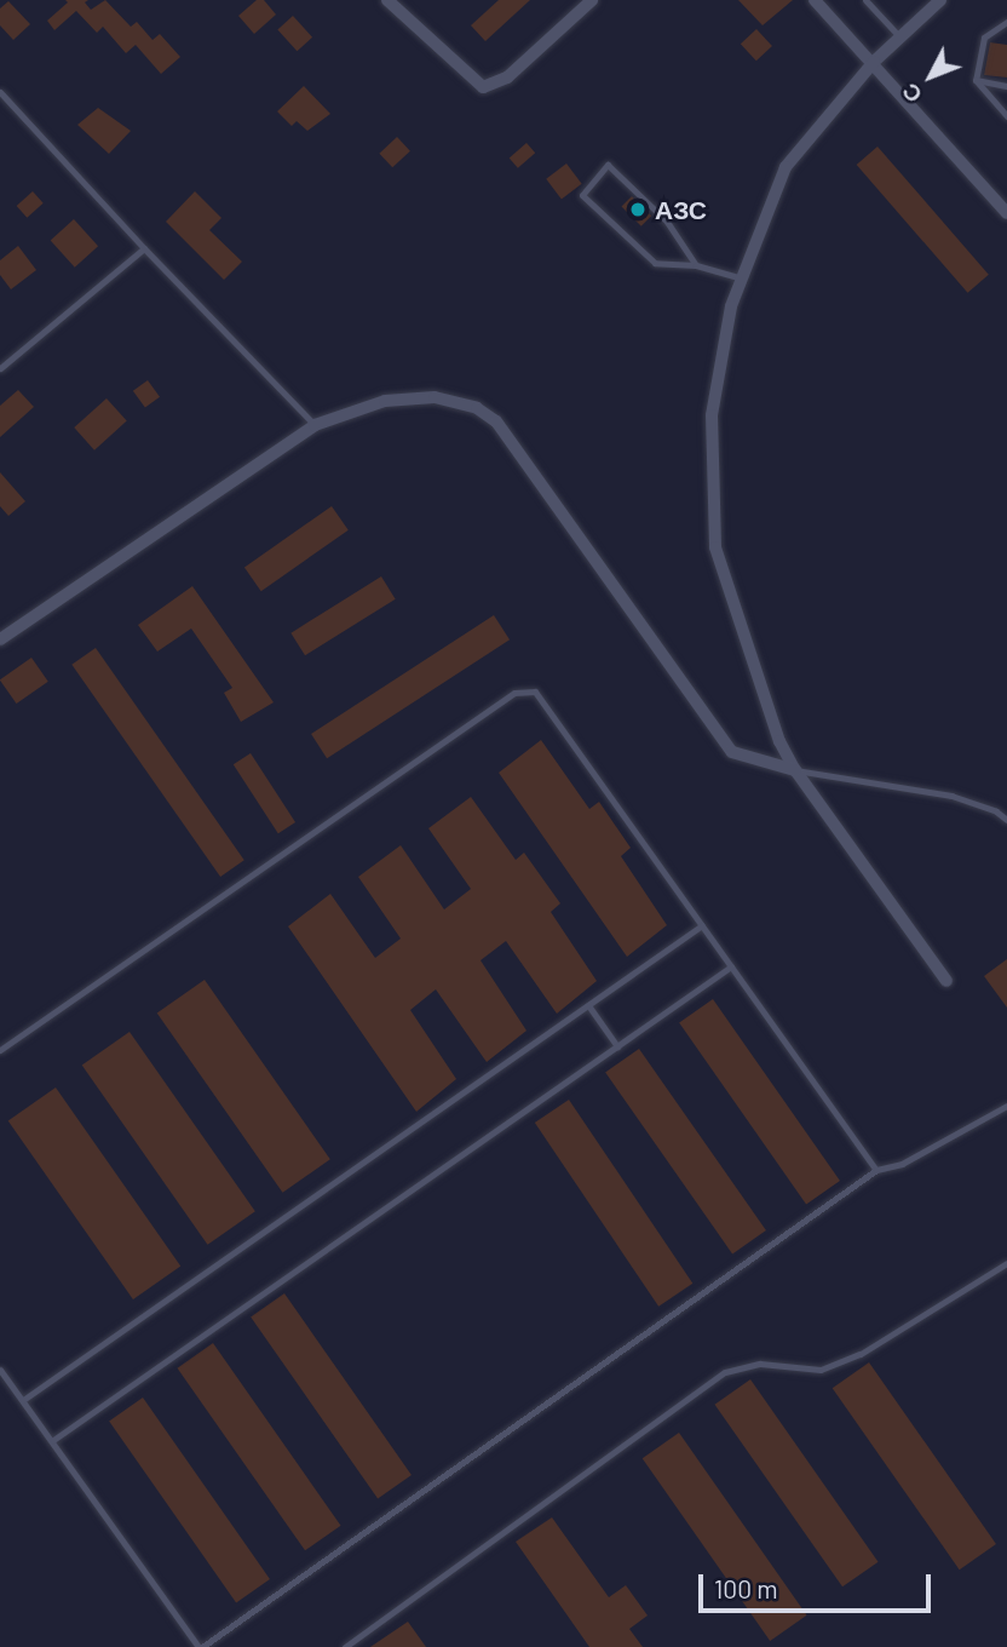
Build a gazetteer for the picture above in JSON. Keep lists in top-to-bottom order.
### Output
{
  "places": ["АЗС"],
  "scale_bar": "100 m",
  "north": "bottom left"
}
